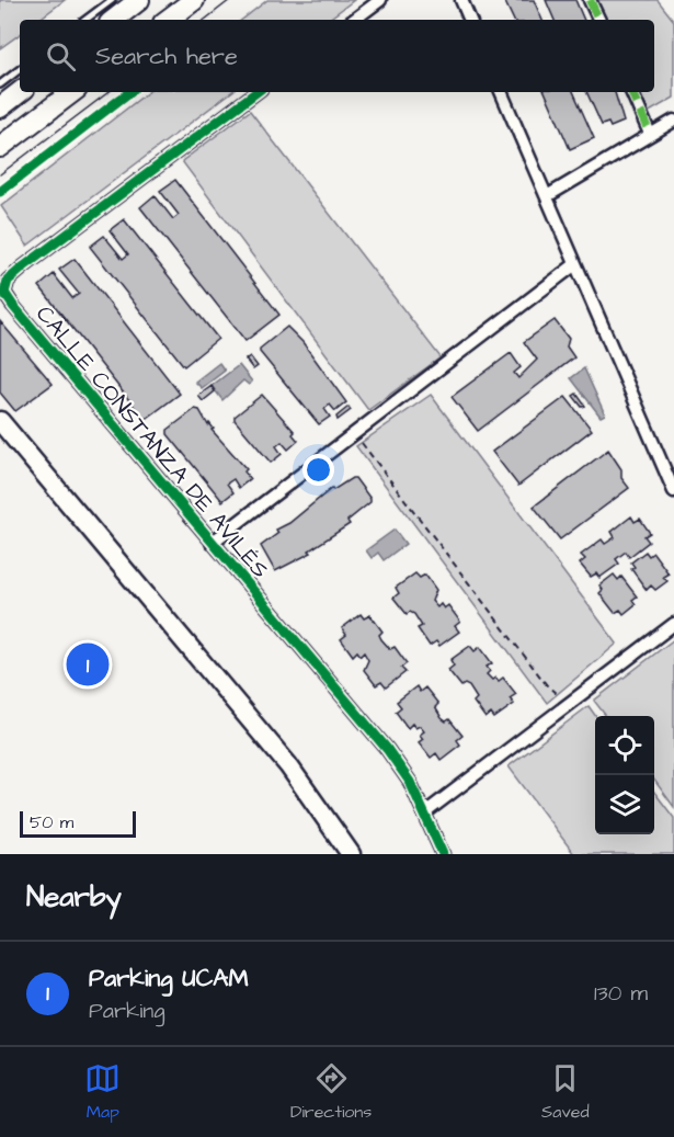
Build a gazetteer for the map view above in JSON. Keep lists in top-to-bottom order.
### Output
{
  "streets": {
    "street": ["CALLE CONSTANZA DE AVILÉS"]
  },
  "scale_bar": "50 m",
  "page": {
    "search": "Search here",
    "pins": "1",
    "scale": "50 m",
    "heading": "Nearby",
    "list": [
      {
        "mark": "1",
        "name": "Parking UCAM",
        "note": "Parking",
        "value": "130 m"
      }
    ],
    "nav": ["Map", "Directions", "Saved"]
  }
}
